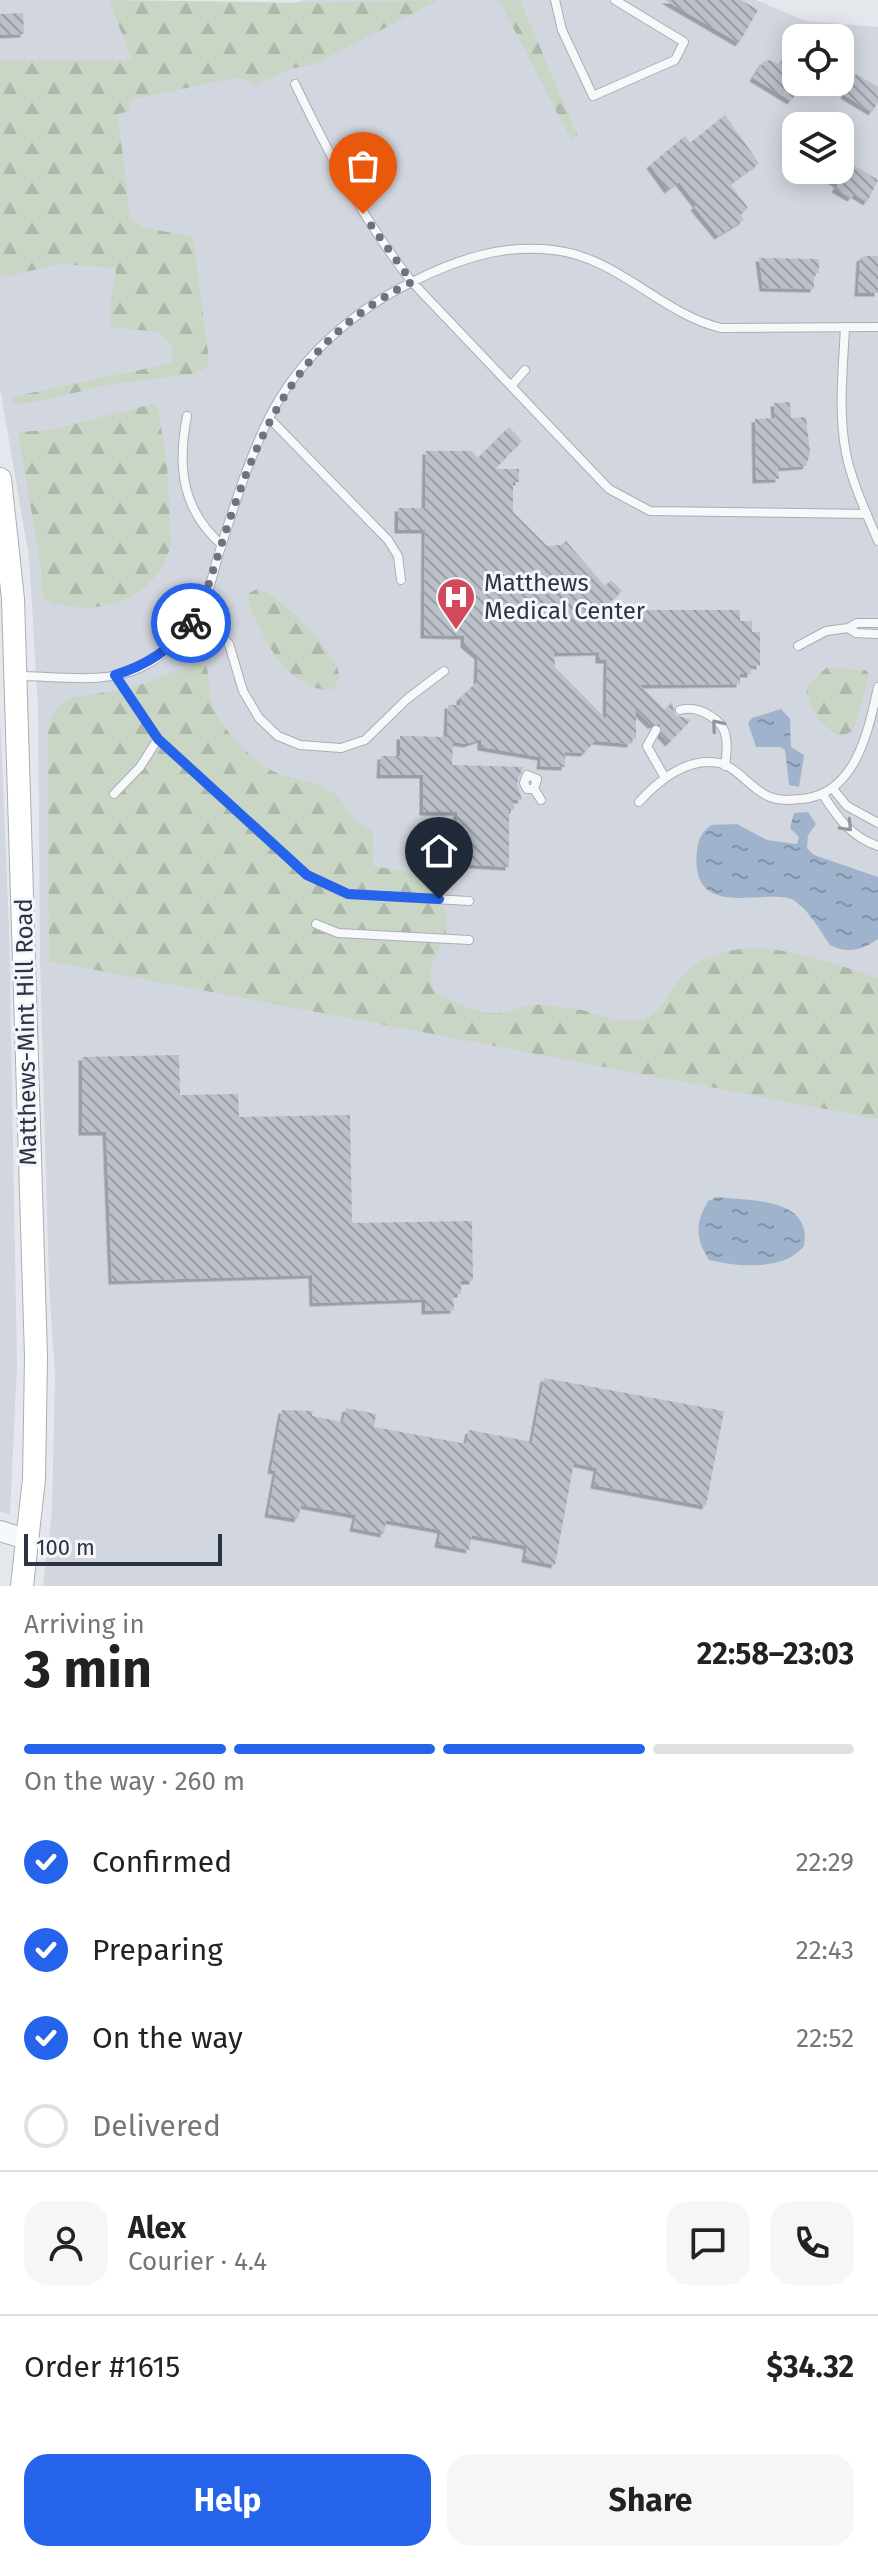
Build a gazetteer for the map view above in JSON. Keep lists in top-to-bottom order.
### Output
{
  "streets": {
    "main road": ["Matthews-Mint Hill Road"]
  },
  "places": {
    "hospital": ["Matthews Medical Center"]
  },
  "scale_bar": "100 m",
  "page": {
    "scale": "100 m",
    "heading": ["3 min", "Arriving in", "22:58–23:03"],
    "panel": [
      "Alex",
      "Courier · 4.4",
      "Order #1615",
      "$34.32"
    ],
    "bar": "On the way · 260 m",
    "list": [
      ["Confirmed", "22:29"],
      ["Preparing", "22:43"],
      ["On the way", "22:52"],
      "Delivered"
    ],
    "buttons": ["Help", "Share"]
  }
}
